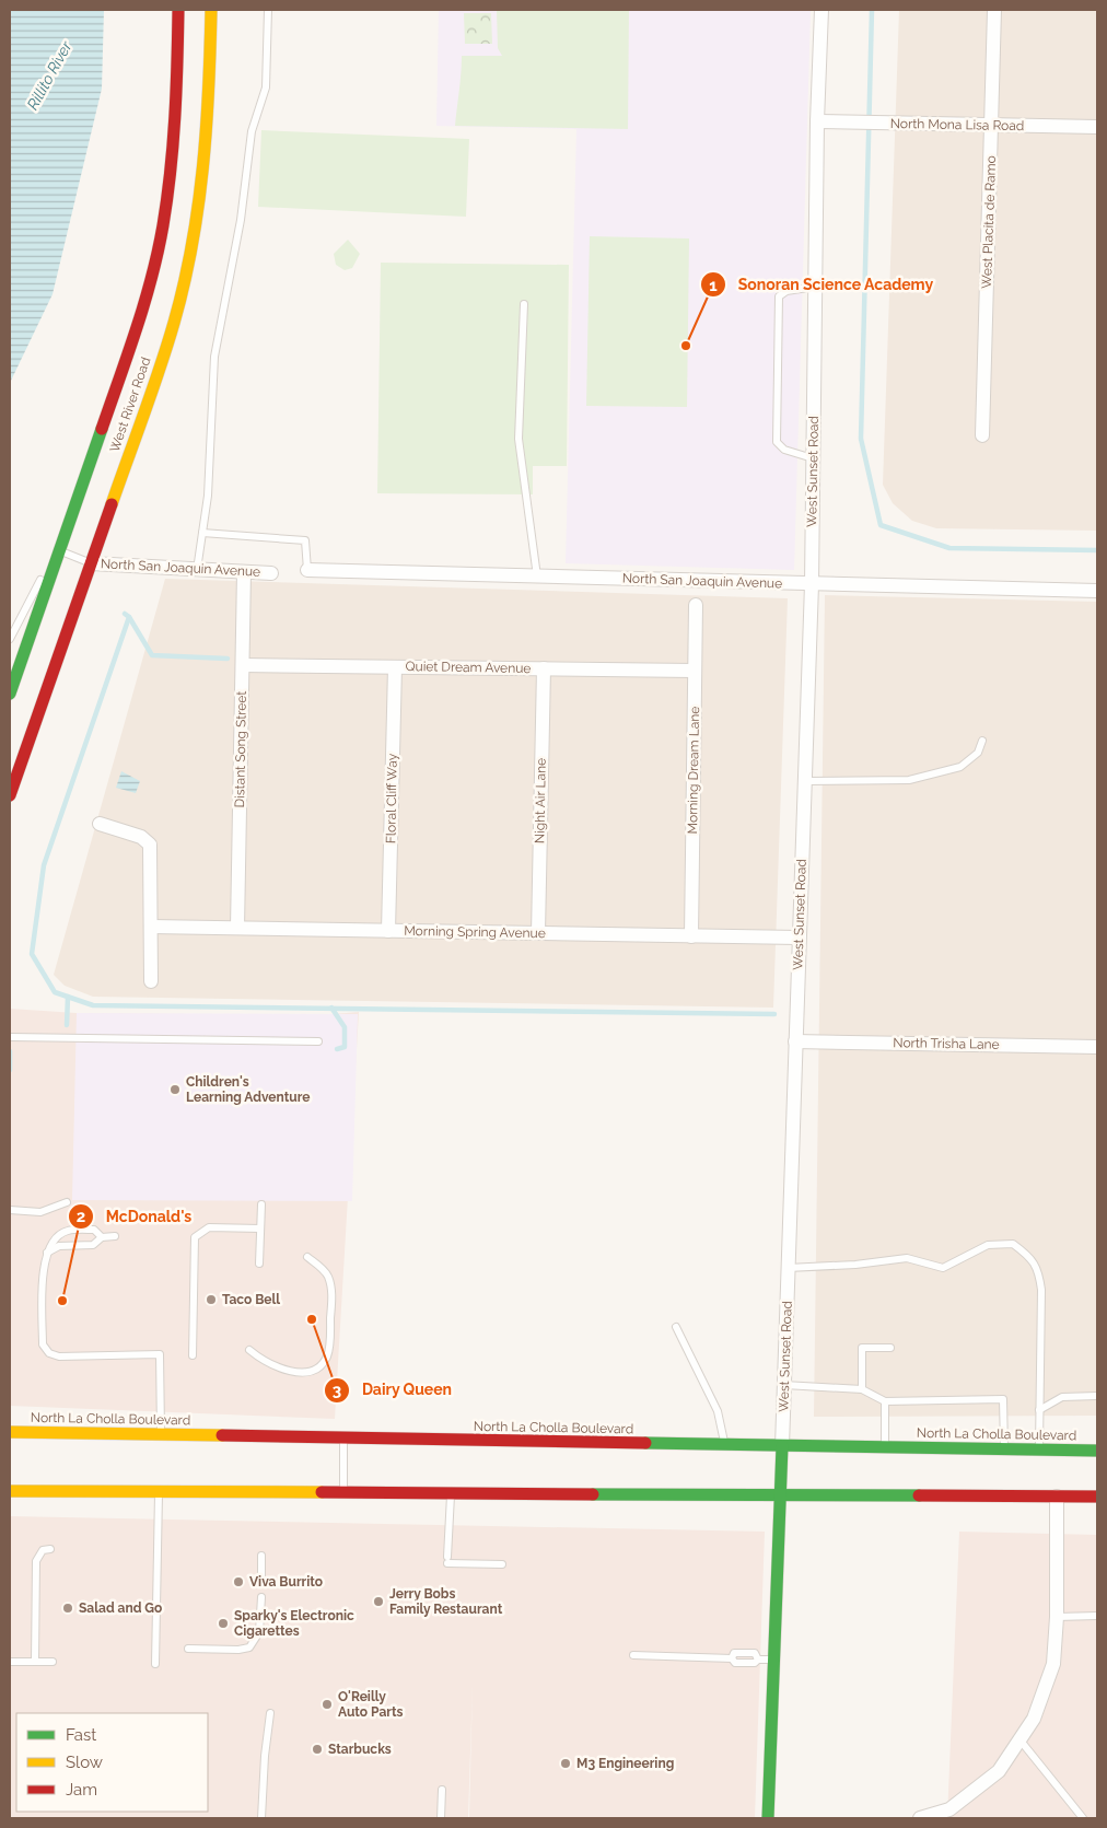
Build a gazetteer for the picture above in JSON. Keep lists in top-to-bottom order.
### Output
{
  "streets": {
    "main road": ["West River Road", "West Sunset Road", "North La Cholla Boulevard"],
    "street": [
      "North Mona Lisa Road",
      "West Placita de Ramo",
      "North San Joaquin Avenue",
      "Quiet Dream Avenue",
      "Distant Song Street",
      "Morning Dream Lane",
      "Floral Cliff Way",
      "Night Air Lane",
      "Morning Spring Avenue",
      "North Trisha Lane"
    ]
  },
  "crossings": [
    ["North Mona Lisa Road", "West Placita de Ramo"],
    ["North Mona Lisa Road", "West Sunset Road"],
    ["West River Road", "North San Joaquin Avenue"],
    ["West Sunset Road", "North San Joaquin Avenue"],
    ["West Sunset Road", "Morning Spring Avenue"],
    ["West Sunset Road", "North Trisha Lane"],
    ["West Sunset Road", "North La Cholla Boulevard"],
    ["North San Joaquin Avenue", "Distant Song Street"],
    ["Quiet Dream Avenue", "Distant Song Street"],
    ["Quiet Dream Avenue", "Morning Dream Lane"],
    ["Quiet Dream Avenue", "Floral Cliff Way"],
    ["Quiet Dream Avenue", "Night Air Lane"],
    ["Distant Song Street", "Morning Spring Avenue"],
    ["Morning Dream Lane", "Morning Spring Avenue"],
    ["Floral Cliff Way", "Morning Spring Avenue"],
    ["Night Air Lane", "Morning Spring Avenue"]
  ],
  "water": ["Rillito River"],
  "places": [
    "Sonoran Science Academy",
    "Children's Learning Adventure",
    "Taco Bell",
    "McDonald's",
    "Dairy Queen",
    "Viva Burrito",
    "Jerry Bobs Family Restaurant",
    "Salad and Go",
    "Sparky's Electronic Cigarettes",
    "O'Reilly Auto Parts",
    "Starbucks",
    "M3 Engineering"
  ],
  "legend": ["Fast", "Slow", "Jam"]
}
